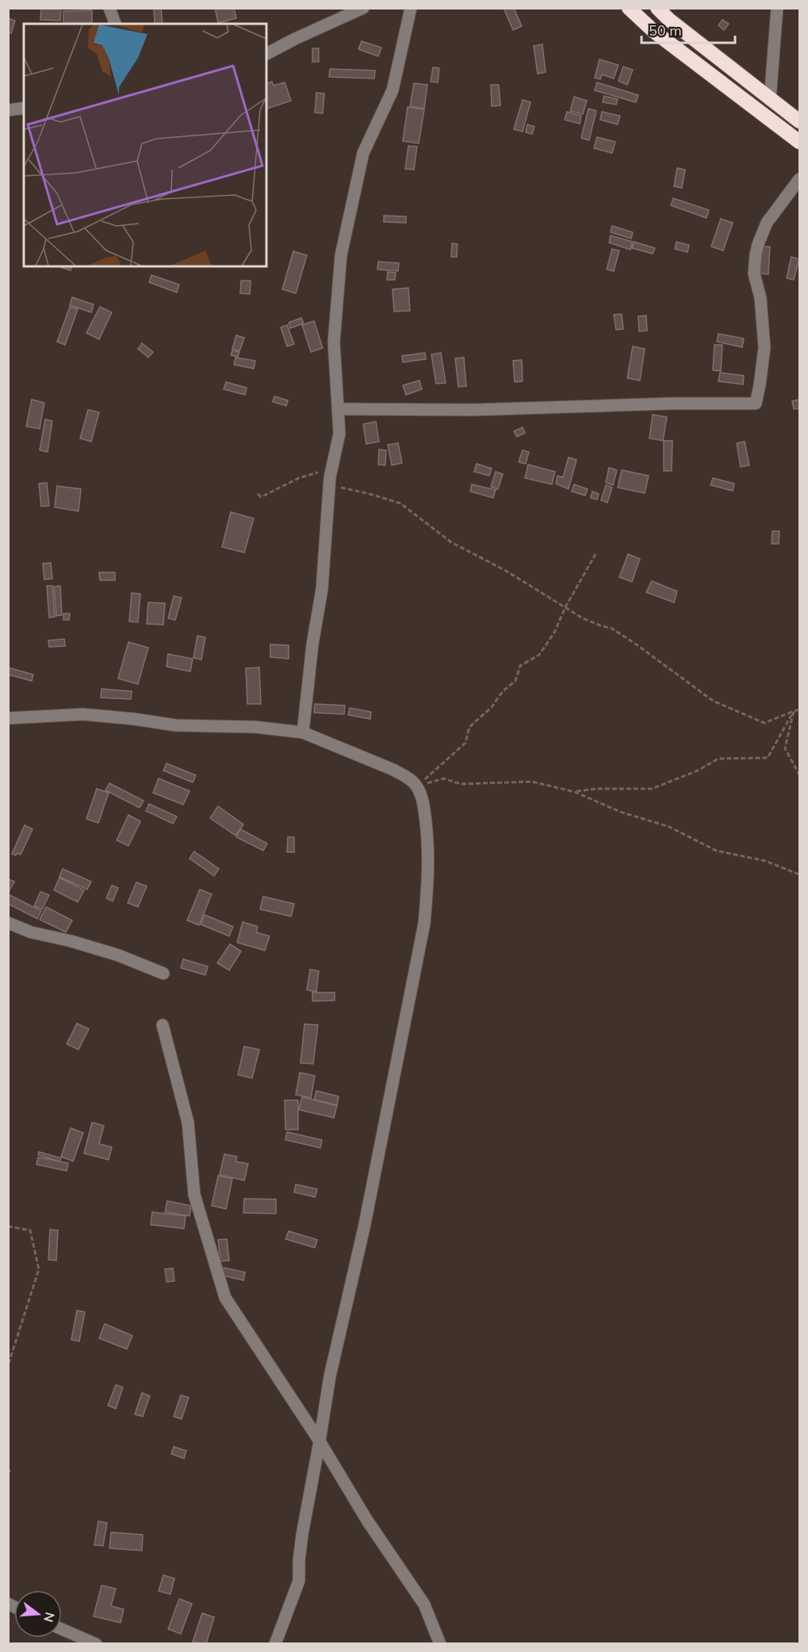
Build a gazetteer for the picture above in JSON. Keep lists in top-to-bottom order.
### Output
{
  "scale_bar": "50 m",
  "north": "right"
}
